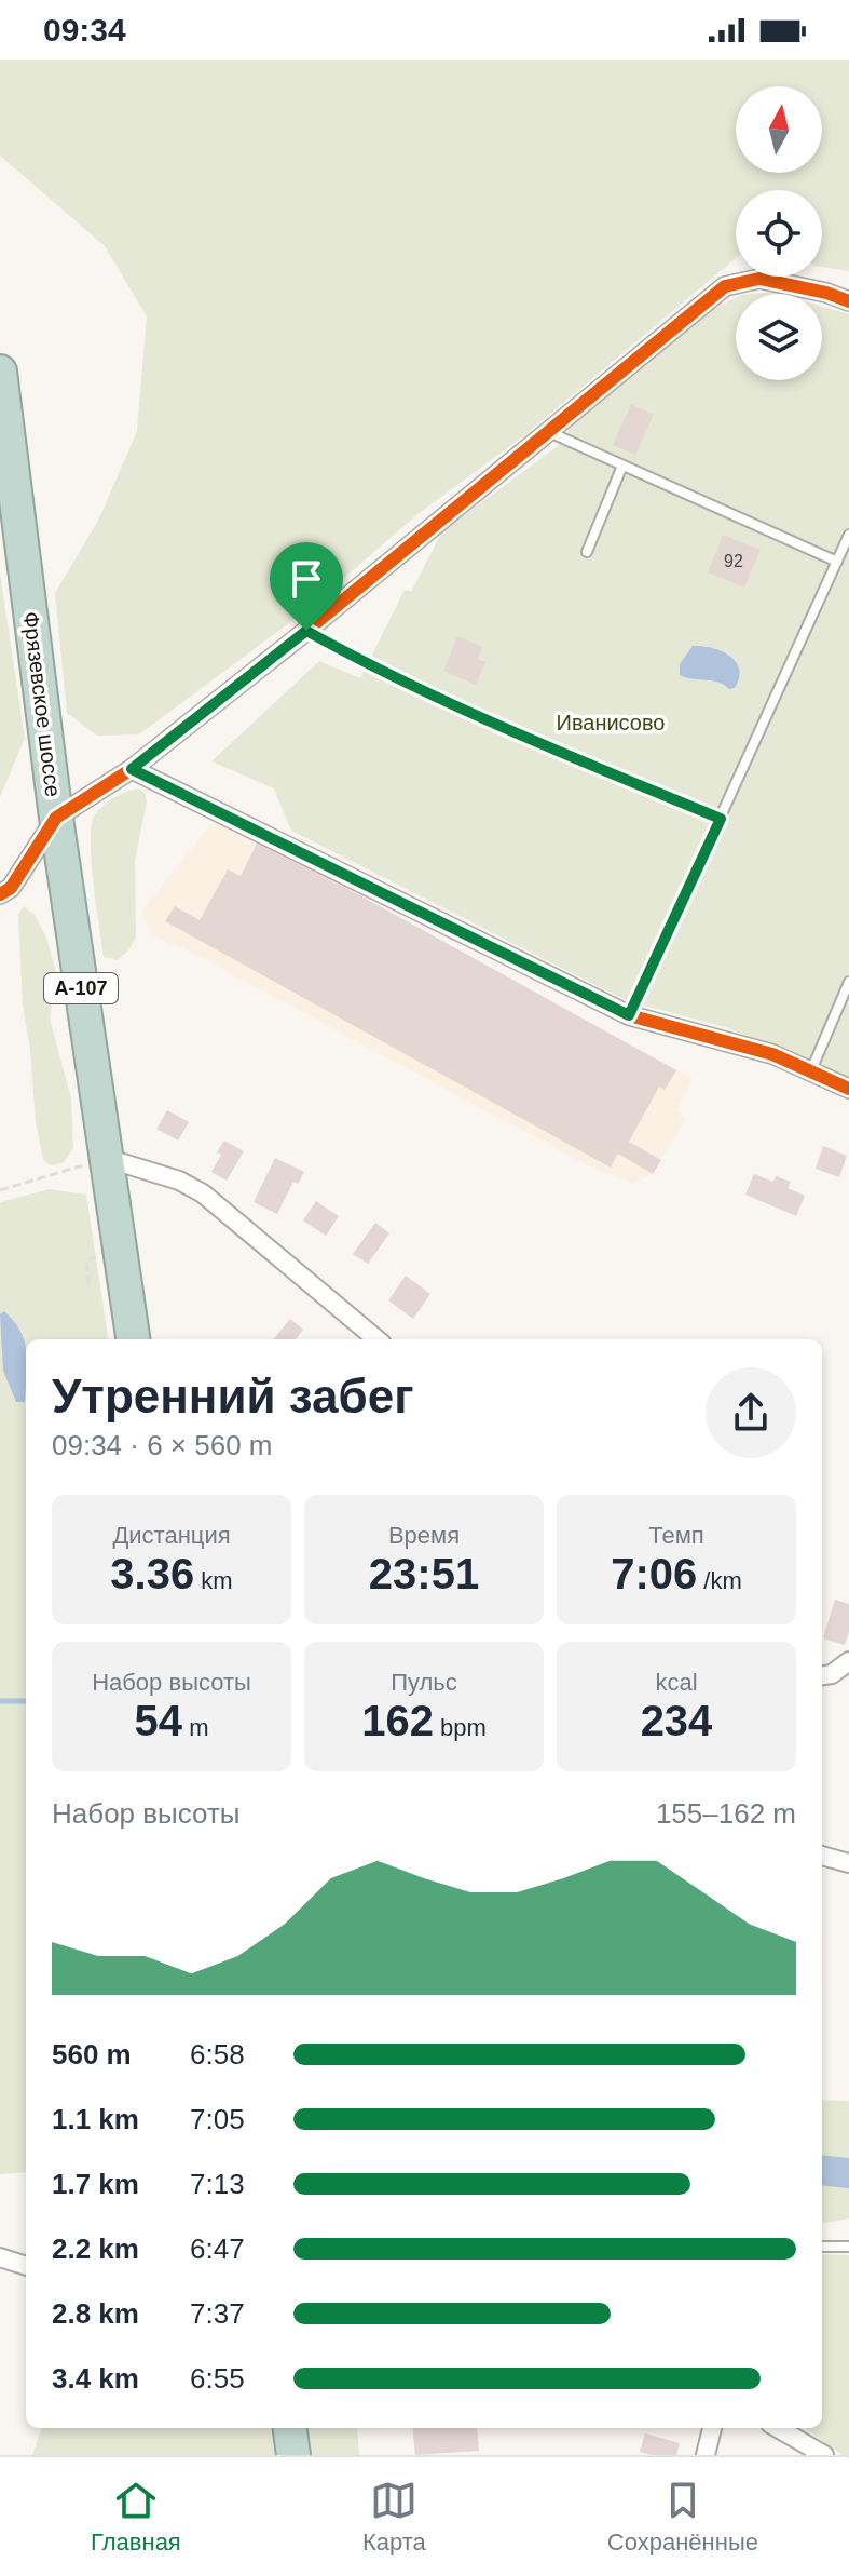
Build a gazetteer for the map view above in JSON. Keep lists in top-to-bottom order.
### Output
{
  "streets": {
    "highway": ["Фрязевское шоссе", "А-107"]
  },
  "parks": ["Иванисово"],
  "house_numbers": ["92"],
  "north": "top",
  "page": {
    "status": "09:34",
    "heading": ["Утренний забег", "09:34 · 6 × 560 m"],
    "stats": [
      ["Дистанция", "3.36 km"],
      ["Время", "23:51"],
      ["Темп", "7:06 /km"],
      ["Набор высоты", "54 m"],
      ["Пульс", "162 bpm"],
      ["kcal", "234"]
    ],
    "chart": ["Набор высоты", "155–162 m"],
    "list": [
      {
        "name": "560 m",
        "note": "6:58"
      },
      {
        "name": "1.1 km",
        "note": "7:05"
      },
      {
        "name": "1.7 km",
        "note": "7:13"
      },
      {
        "name": "2.2 km",
        "note": "6:47"
      },
      {
        "name": "2.8 km",
        "note": "7:37"
      },
      {
        "name": "3.4 km",
        "note": "6:55"
      }
    ],
    "tabs": ["Главная", "Карта", "Сохранённые"]
  }
}
